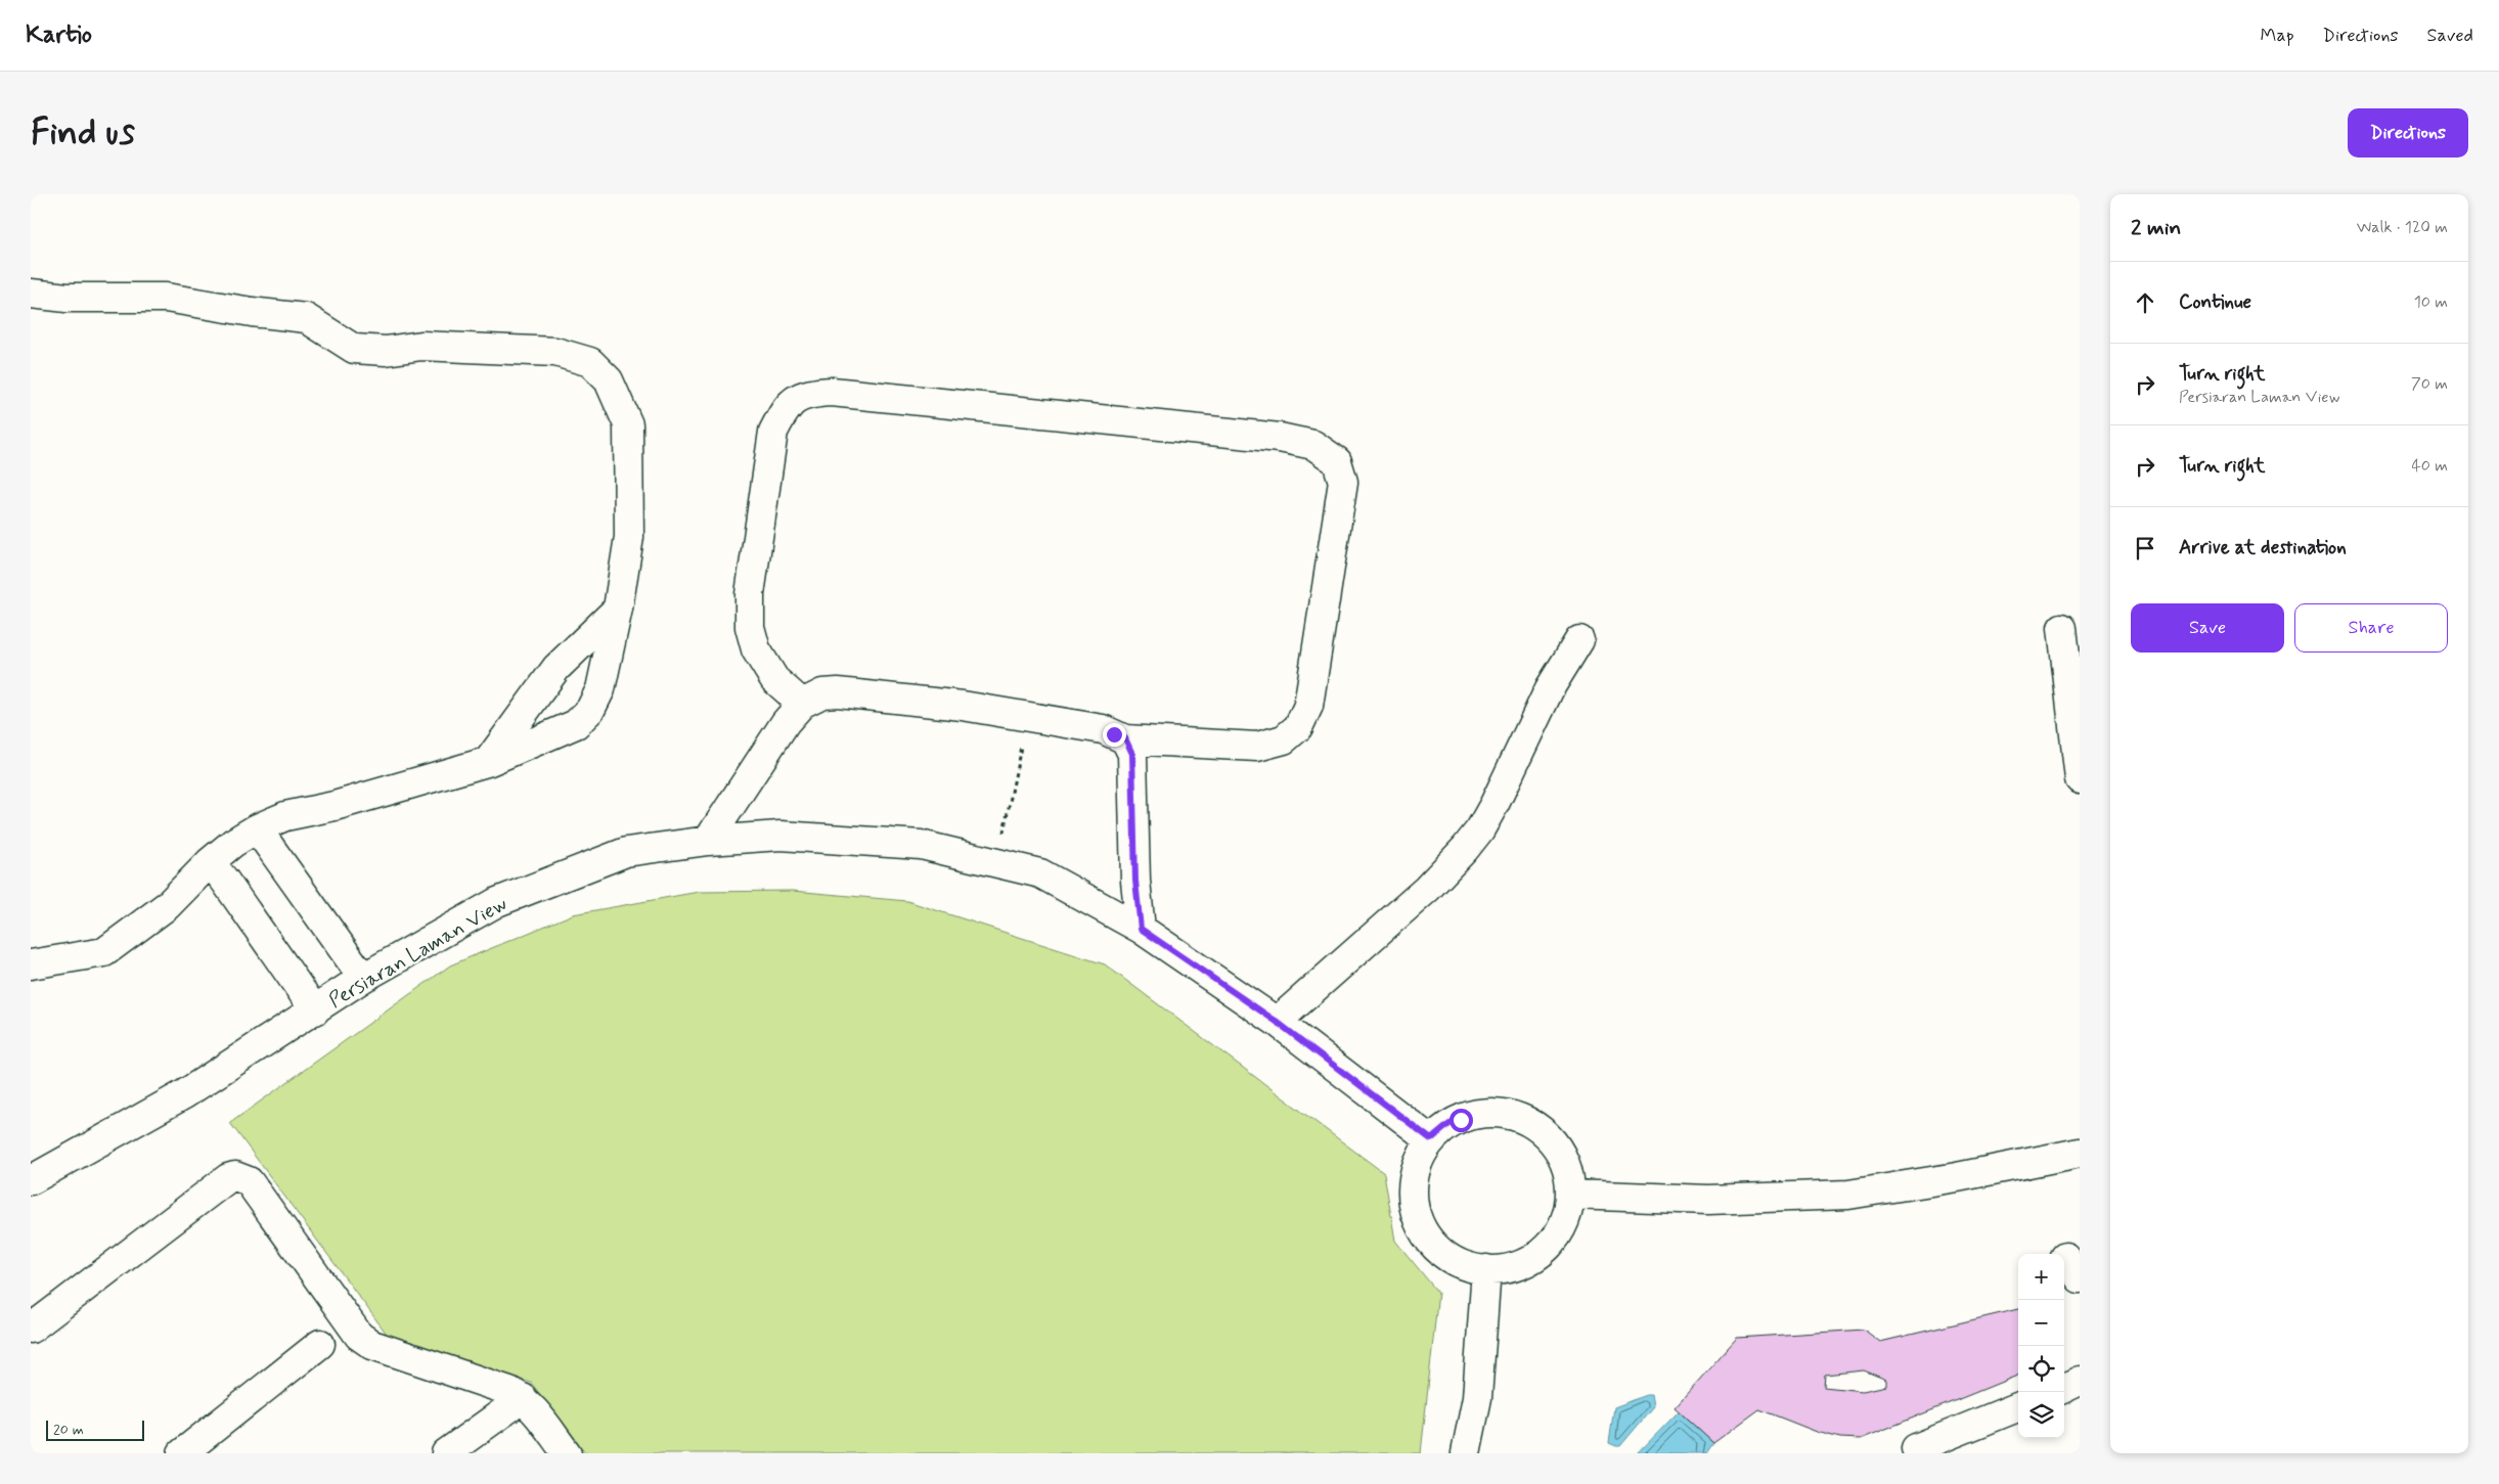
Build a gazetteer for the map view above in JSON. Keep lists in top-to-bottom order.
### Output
{
  "streets": {
    "street": ["Persiaran Laman View"]
  },
  "scale_bar": "20 m",
  "page": {
    "header": "Kartio",
    "nav": ["Map", "Directions", "Saved"],
    "buttons": [
      "Directions",
      ["Save", "Share"]
    ],
    "title": "Find us",
    "heading": ["2 min", "Walk · 120 m"],
    "list": [
      ["Continue", "10 m"],
      ["Turn right", "Persiaran Laman View", "70 m"],
      ["Turn right", "40 m"],
      "Arrive at destination"
    ],
    "map_buttons": ["+", "−"],
    "scale": "20 m"
  }
}
